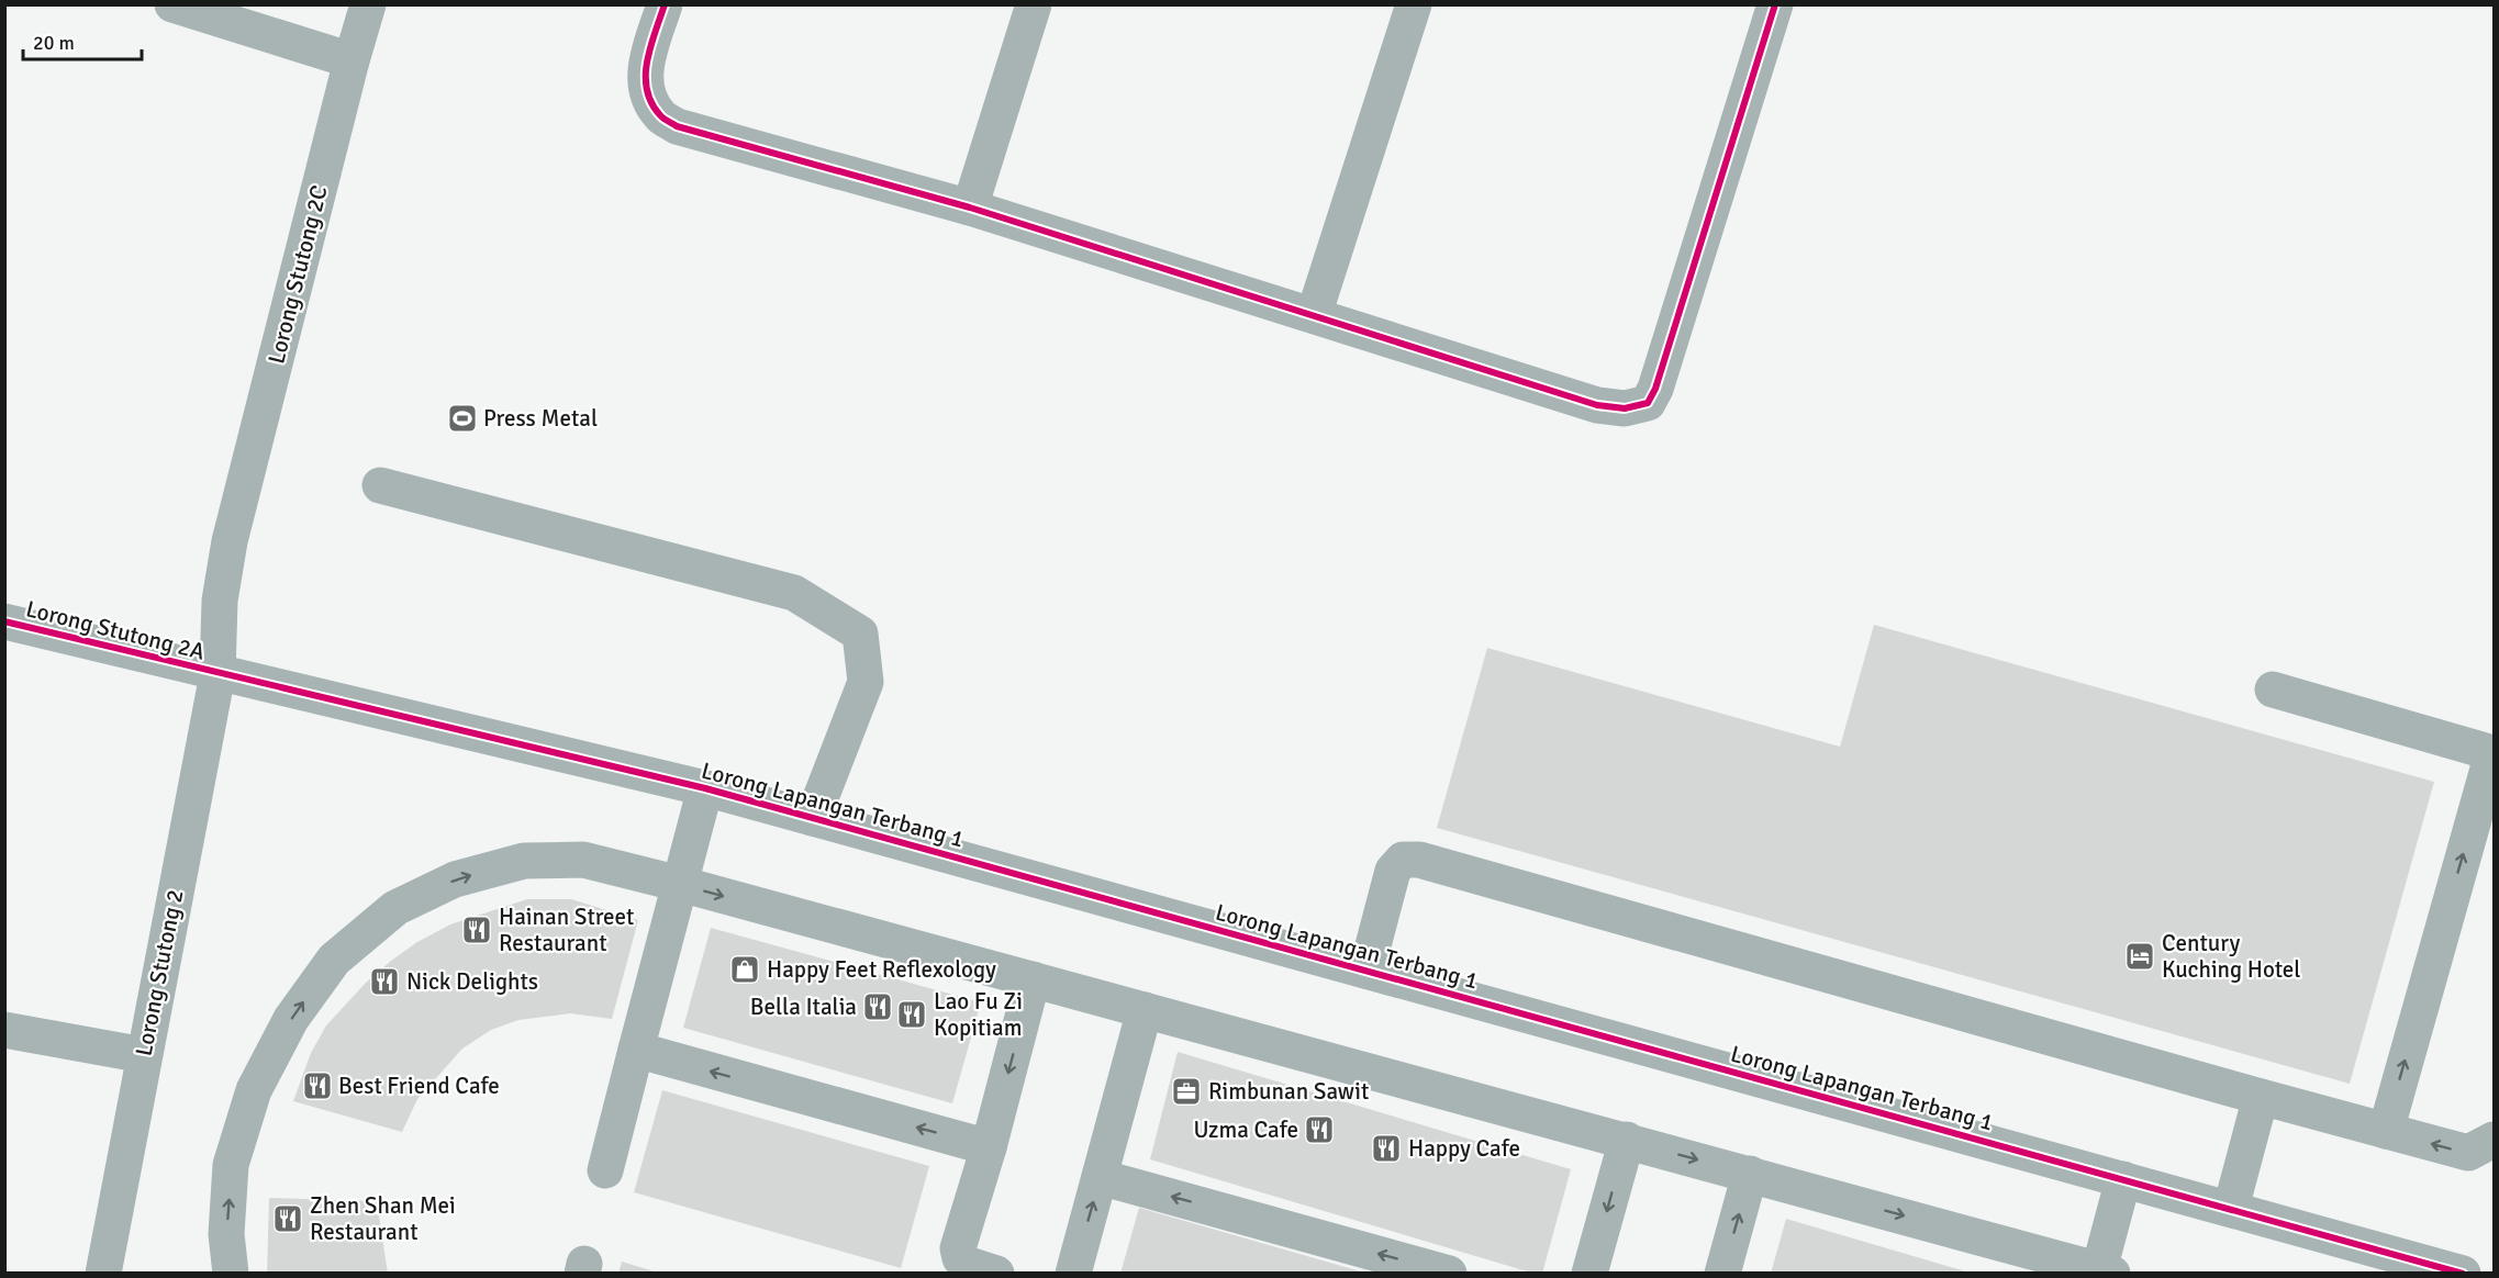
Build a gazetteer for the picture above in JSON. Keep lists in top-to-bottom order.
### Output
{
  "streets": {
    "street": [
      "Lorong Stutong 2C",
      "Lorong Stutong 2A",
      "Lorong Lapangan Terbang 1",
      "Lorong Stutong 2"
    ]
  },
  "crossings": [
    ["Lorong Stutong 2C", "Lorong Stutong 2A"],
    ["Lorong Stutong 2C", "Lorong Lapangan Terbang 1"],
    ["Lorong Stutong 2C", "Lorong Stutong 2"],
    ["Lorong Stutong 2A", "Lorong Lapangan Terbang 1"],
    ["Lorong Stutong 2A", "Lorong Stutong 2"],
    ["Lorong Lapangan Terbang 1", "Lorong Stutong 2"]
  ],
  "places": {
    "sports": ["Press Metal"],
    "restaurant": [
      "Hainan Street Restaurant",
      "Nick Delights",
      "Bella Italia",
      "Lao Fu Zi Kopitiam",
      "Best Friend Cafe",
      "Uzma Cafe",
      "Happy Cafe",
      "Zhen Shan Mei Restaurant"
    ],
    "hotel": ["Century Kuching Hotel"],
    "shop": ["Happy Feet Reflexology"],
    "office": ["Rimbunan Sawit"]
  },
  "scale_bar": "20 m"
}
